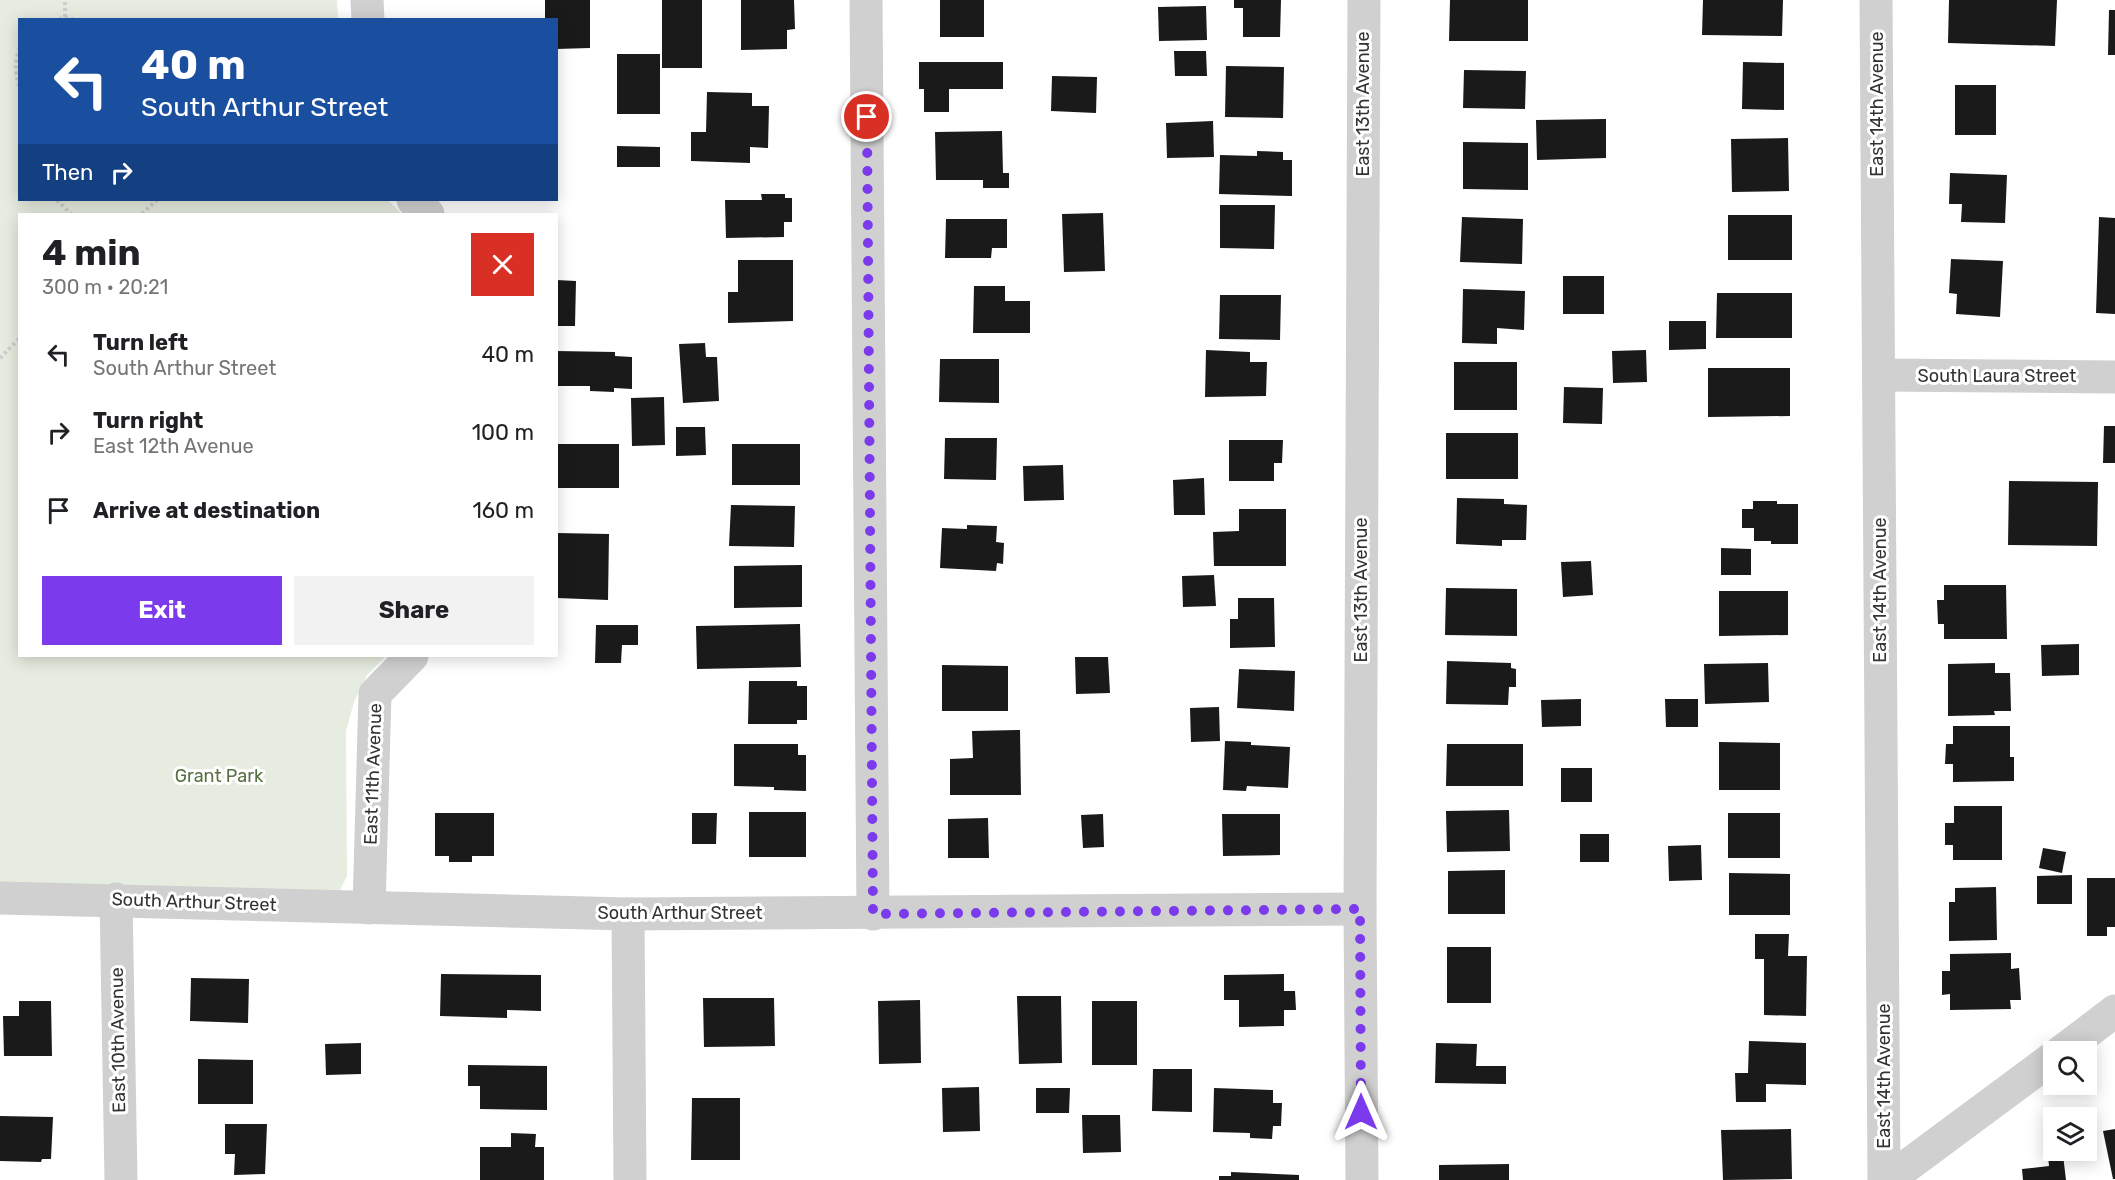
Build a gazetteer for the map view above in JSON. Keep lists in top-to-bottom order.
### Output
{
  "streets": {
    "street": [
      "East 13th Avenue",
      "East 14th Avenue",
      "South Laura Street",
      "East 11th Avenue",
      "South Arthur Street",
      "East 10th Avenue"
    ]
  },
  "crossings": [
    ["East 13th Avenue", "South Arthur Street"],
    ["East 14th Avenue", "South Laura Street"],
    ["East 11th Avenue", "South Arthur Street"],
    ["South Arthur Street", "East 10th Avenue"]
  ],
  "parks": ["Grant Park"],
  "page": {
    "turn": ["40 m", "South Arthur Street"],
    "then": "Then",
    "heading": ["4 min", "300 m · 20:21"],
    "list": [
      {
        "name": "Turn left",
        "note": "South Arthur Street",
        "value": "40 m"
      },
      {
        "name": "Turn right",
        "note": "East 12th Avenue",
        "value": "100 m"
      },
      {
        "name": "Arrive at destination",
        "value": "160 m"
      }
    ],
    "buttons": ["Exit", "Share"]
  }
}
